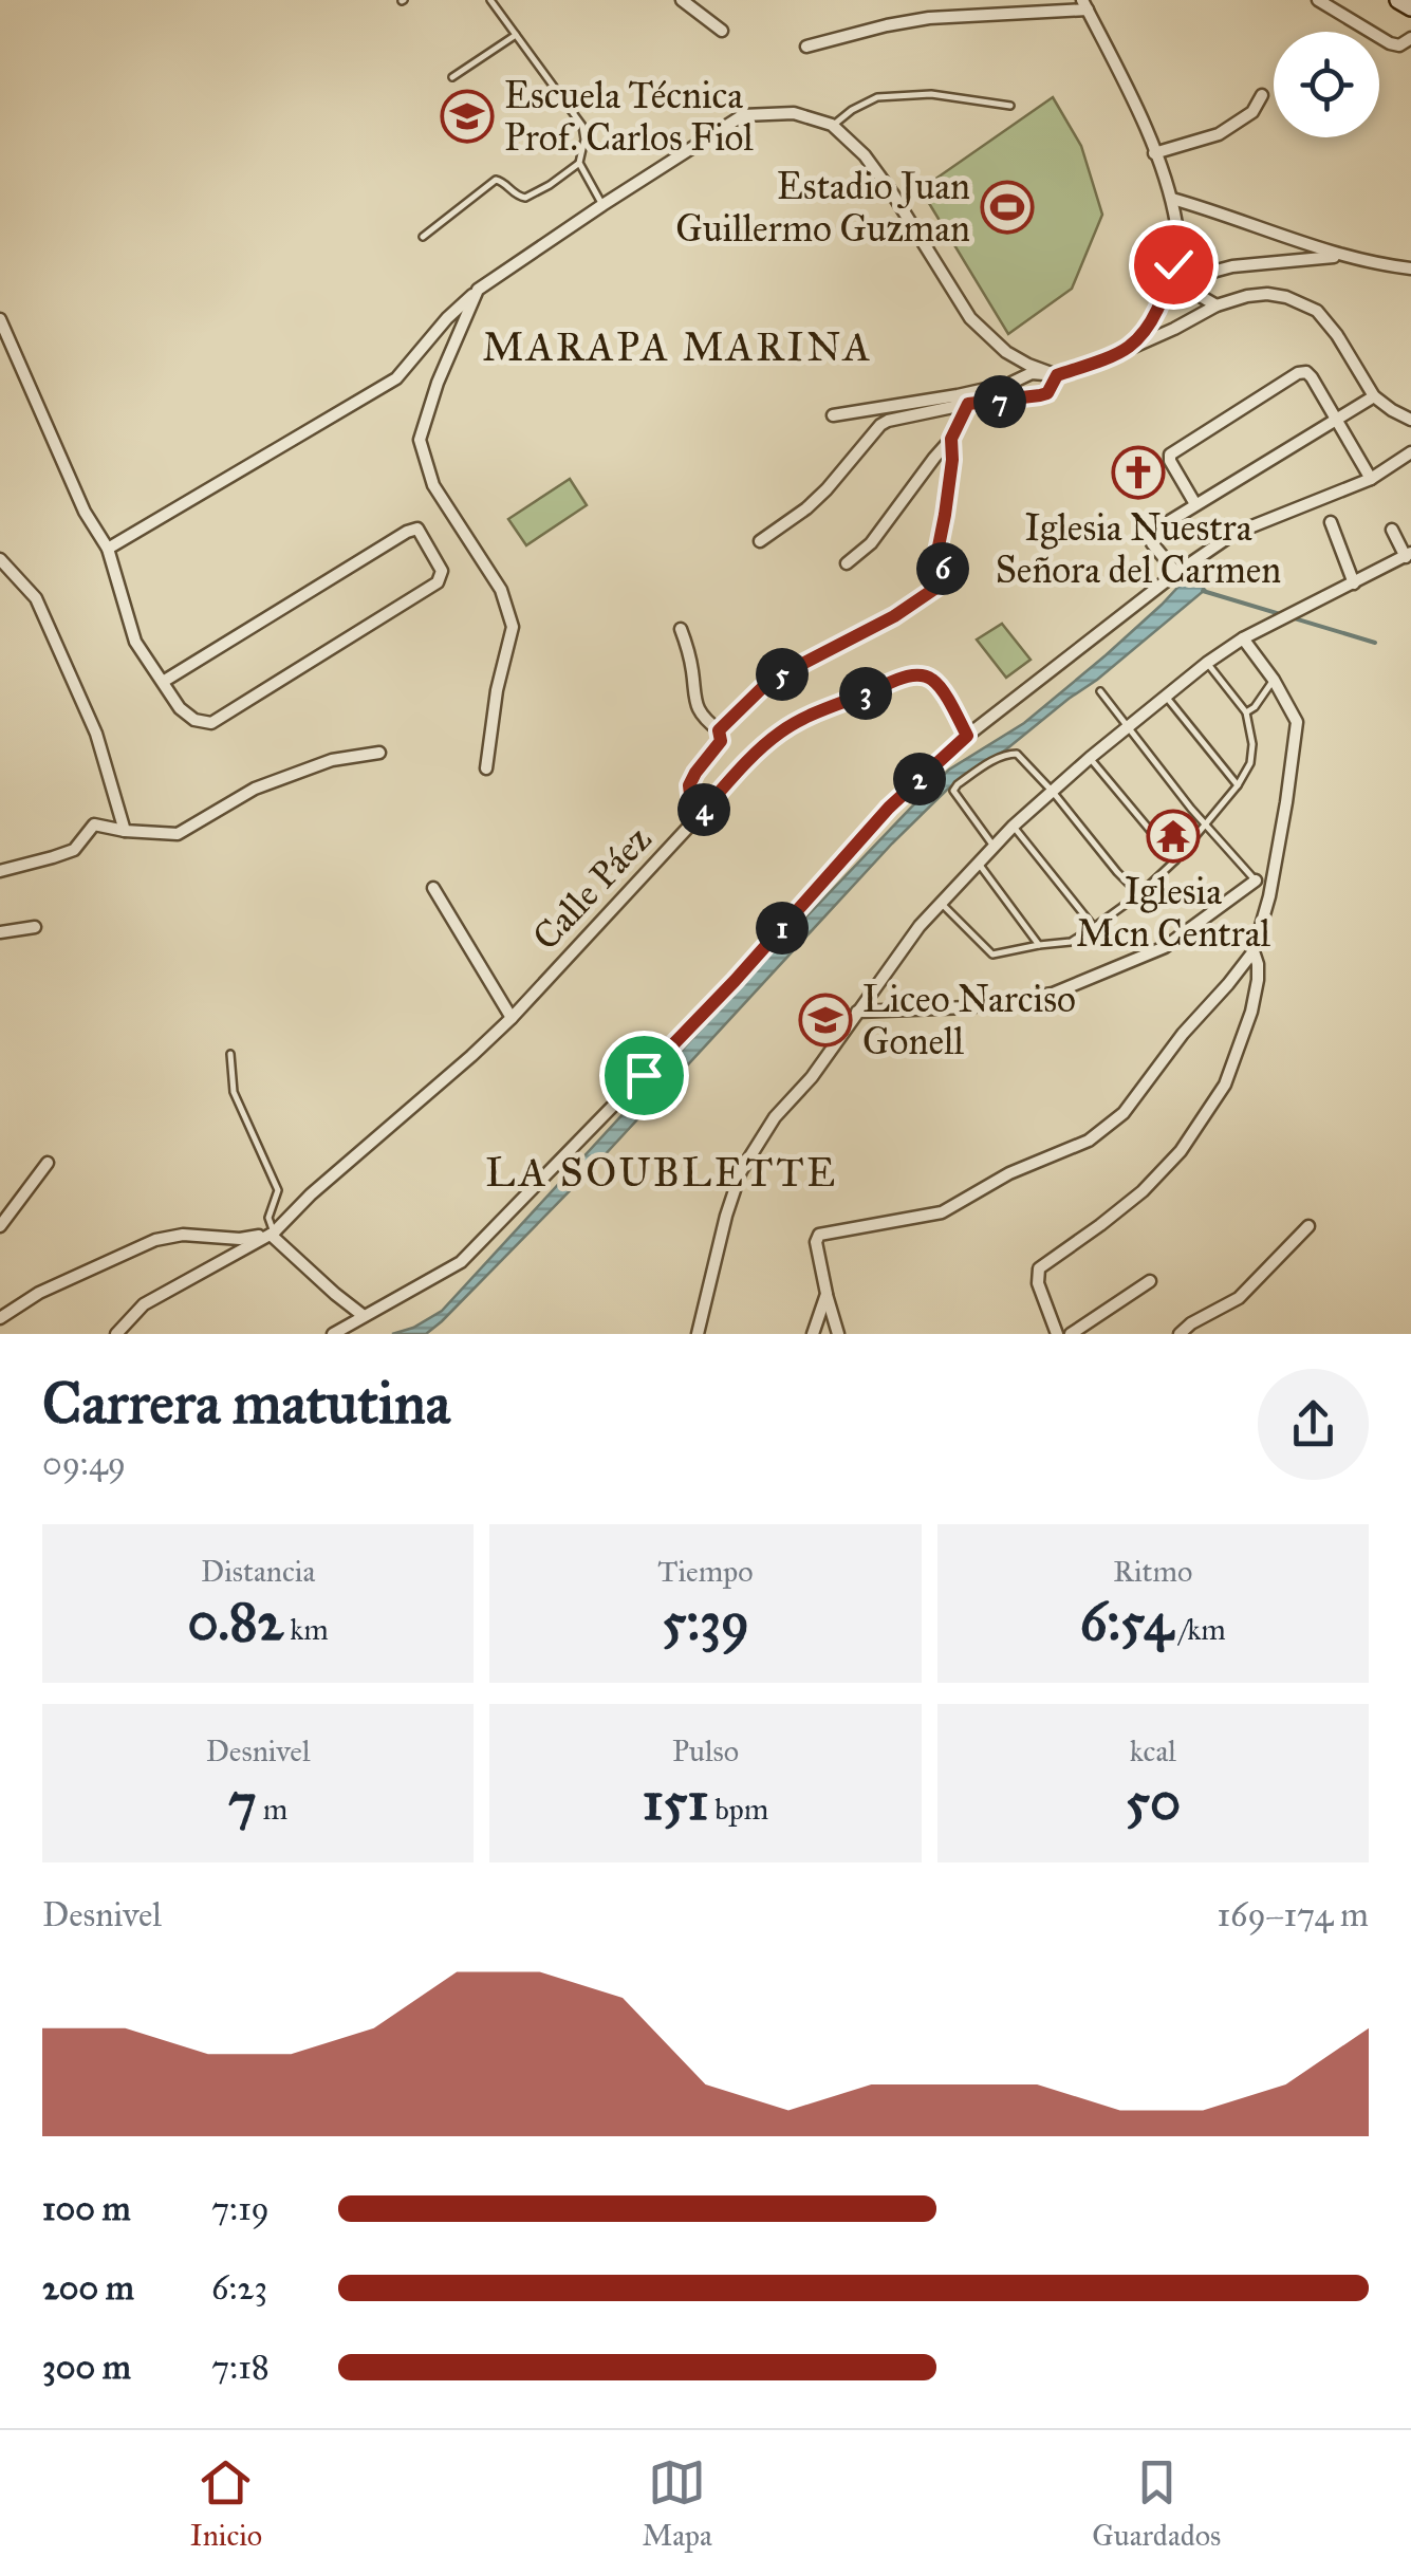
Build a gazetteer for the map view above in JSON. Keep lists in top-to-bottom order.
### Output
{
  "streets": {
    "street": ["Calle Páez"]
  },
  "districts": ["MARAPA MARINA", "LA SOUBLETTE"],
  "places": {
    "school or university": ["Escuela Técnica Prof. Carlos Fiol", "Liceo Narciso Gonell"],
    "sports": ["Estadio Juan Guillermo Guzman"],
    "church": ["Iglesia Nuestra Señora del Carmen"],
    "temple": ["Iglesia Mcn Central"]
  },
  "page": {
    "pins": [
      "7",
      "6",
      "5",
      "3",
      "2",
      "4",
      "1"
    ],
    "heading": ["Carrera matutina", "09:49"],
    "stats": [
      ["Distancia", "0.82 km"],
      ["Tiempo", "5:39"],
      ["Ritmo", "6:54 /km"],
      ["Desnivel", "7 m"],
      ["Pulso", "151 bpm"],
      ["kcal", "50"]
    ],
    "chart": ["Desnivel", "169–174 m"],
    "list": [
      {
        "name": "100 m",
        "note": "7:19"
      },
      {
        "name": "200 m",
        "note": "6:23"
      },
      {
        "name": "300 m",
        "note": "7:18"
      }
    ],
    "tabs": ["Inicio", "Mapa", "Guardados"]
  }
}
